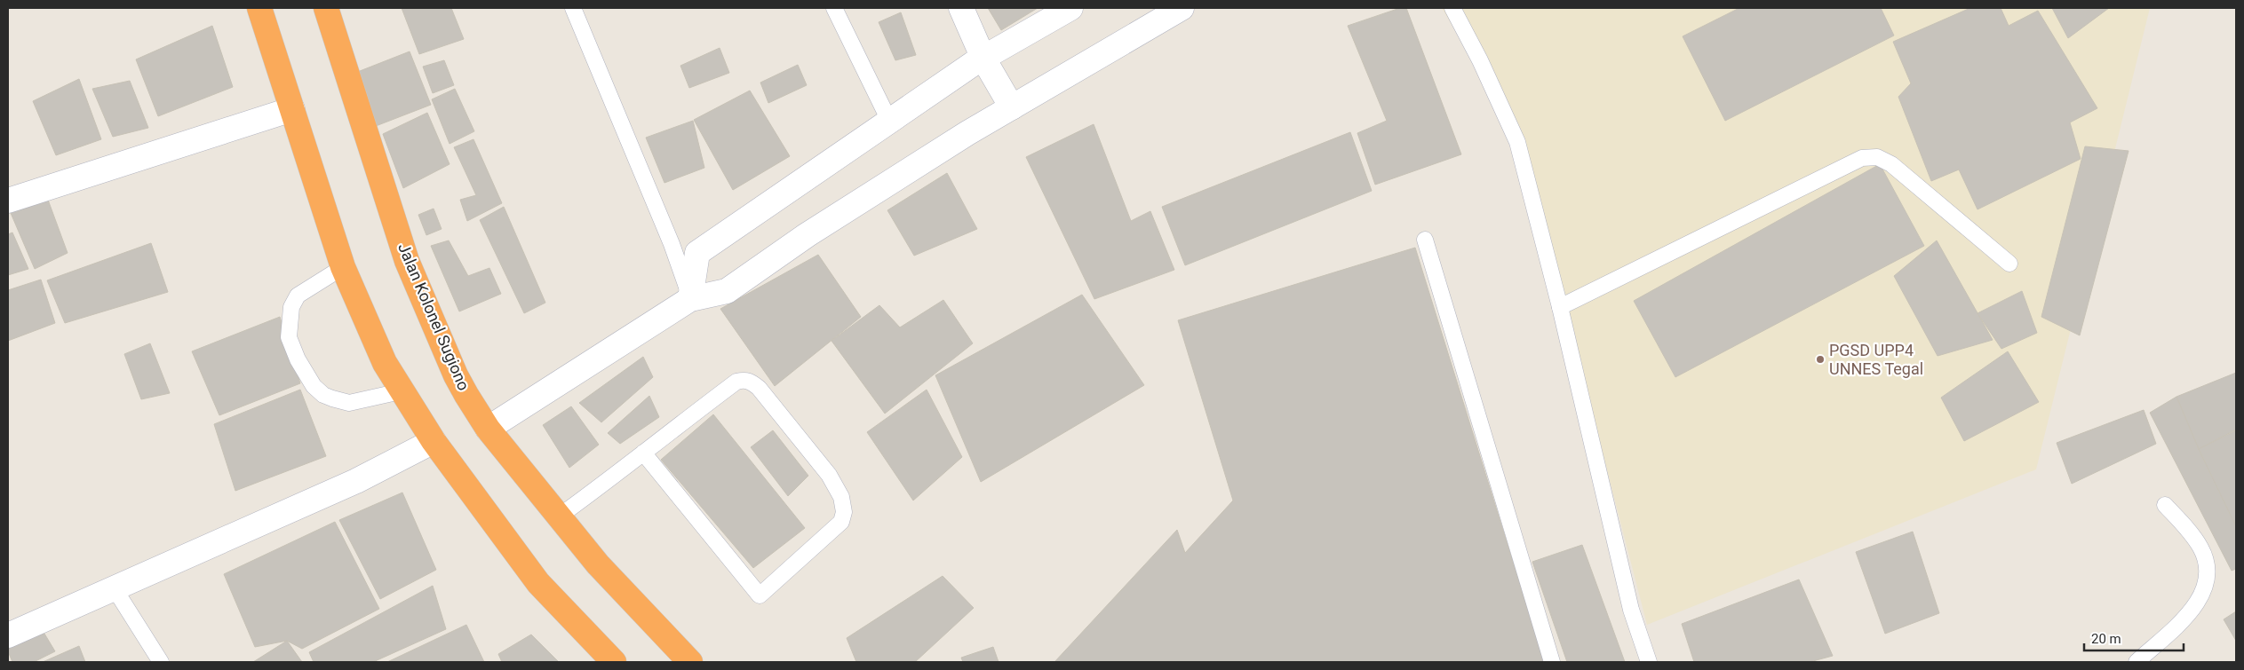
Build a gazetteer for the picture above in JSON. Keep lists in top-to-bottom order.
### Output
{
  "streets": {
    "highway": ["Jalan Kolonel Sugiono"]
  },
  "places": ["PGSD UPP4 UNNES Tegal"],
  "scale_bar": "20 m"
}
